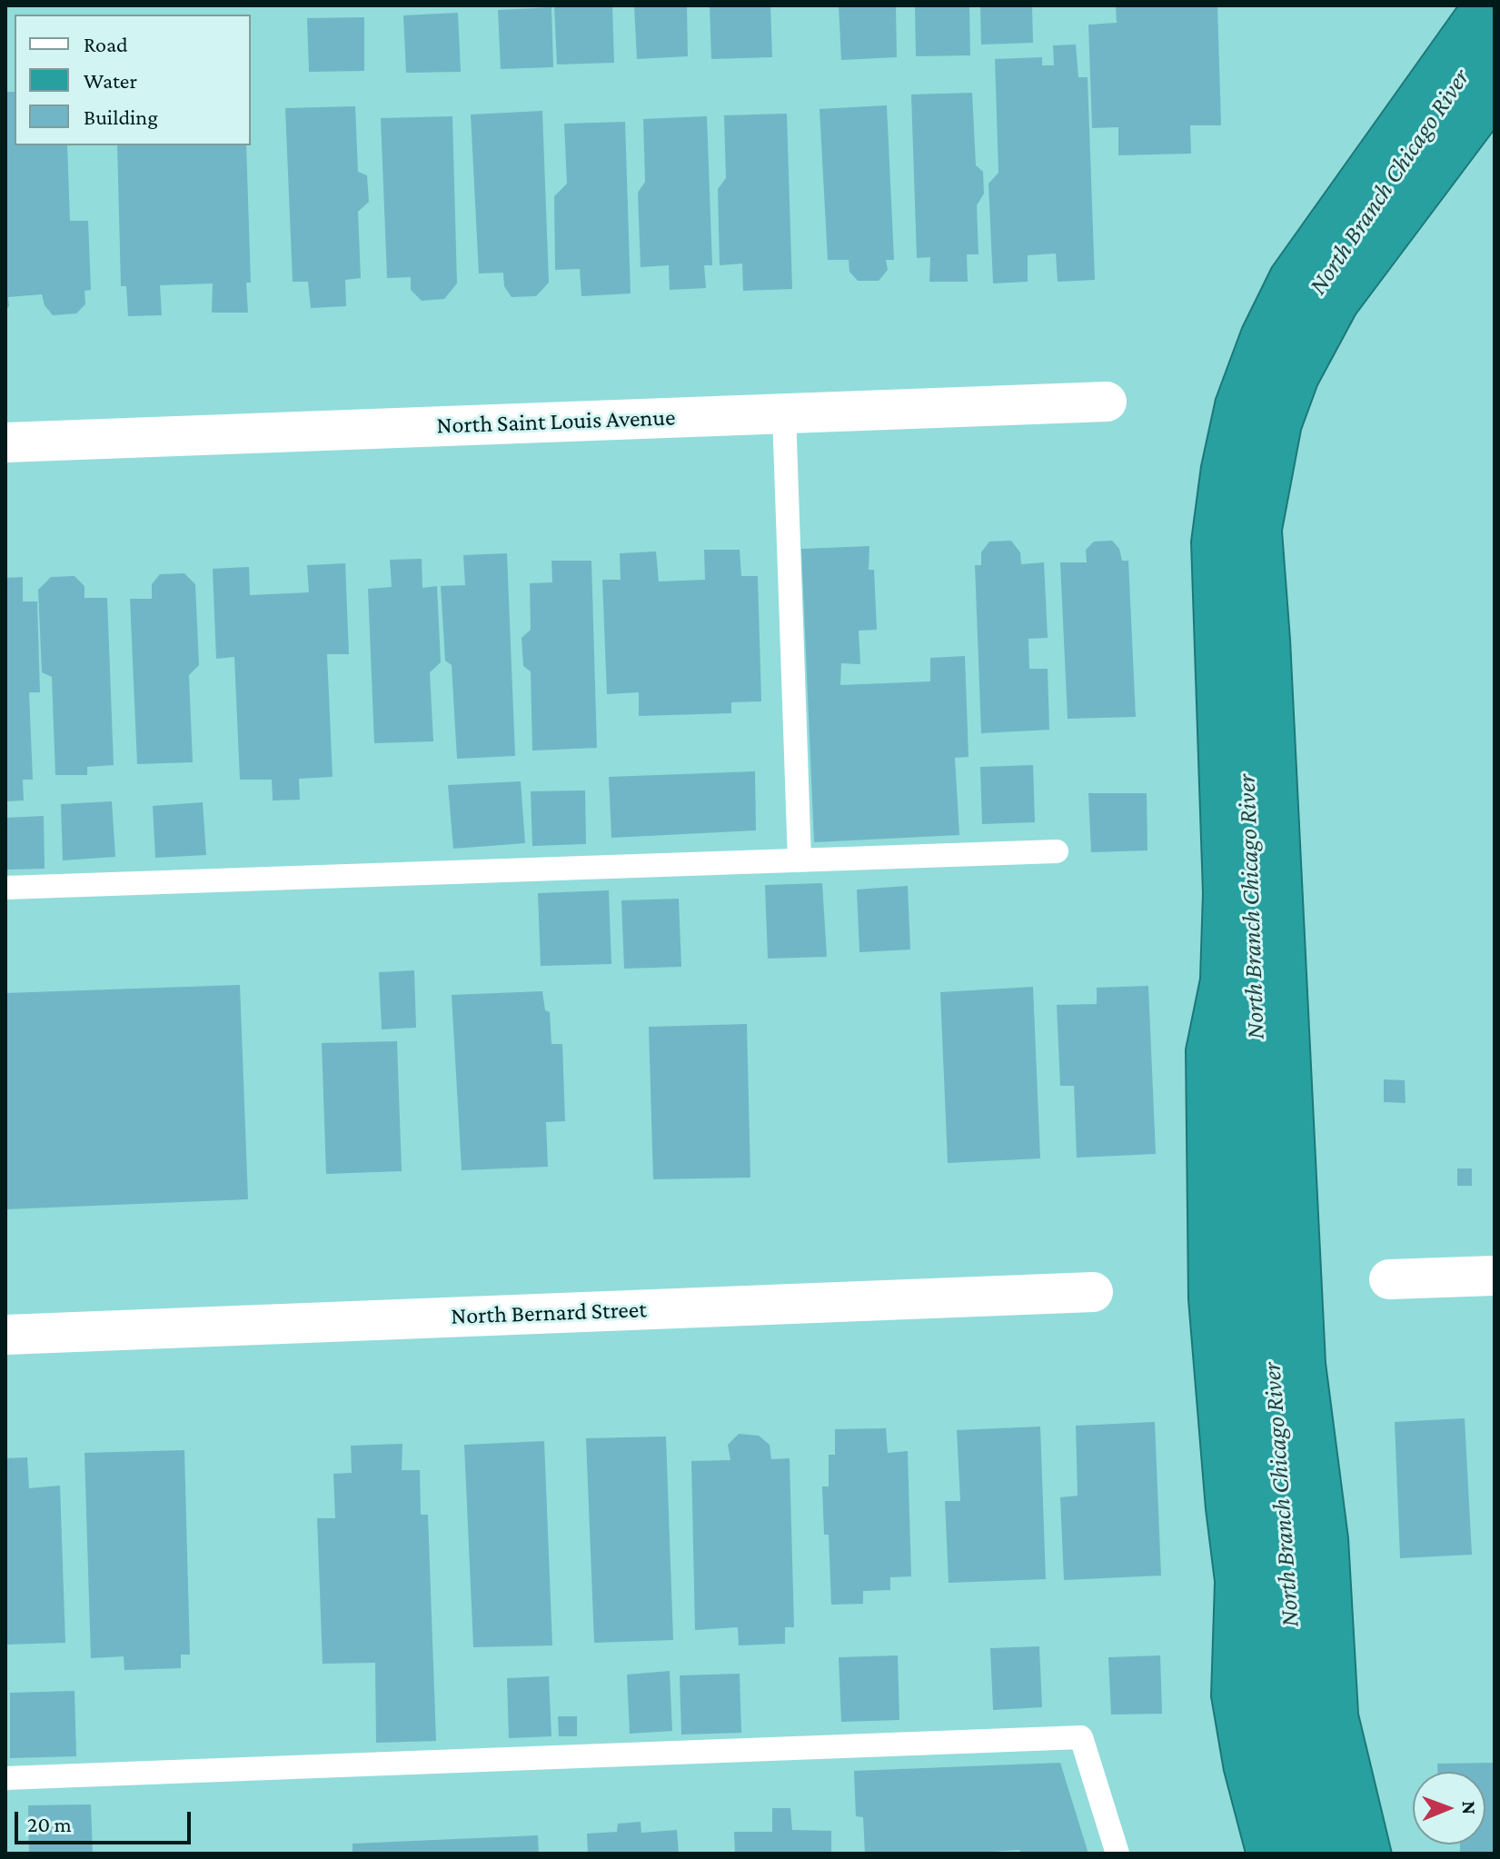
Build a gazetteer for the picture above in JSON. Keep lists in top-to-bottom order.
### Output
{
  "streets": {
    "street": ["North Saint Louis Avenue", "North Bernard Street"]
  },
  "water": ["North Branch Chicago River"],
  "legend": ["Road", "Water", "Building"],
  "scale_bar": "20 m",
  "north": "right"
}
